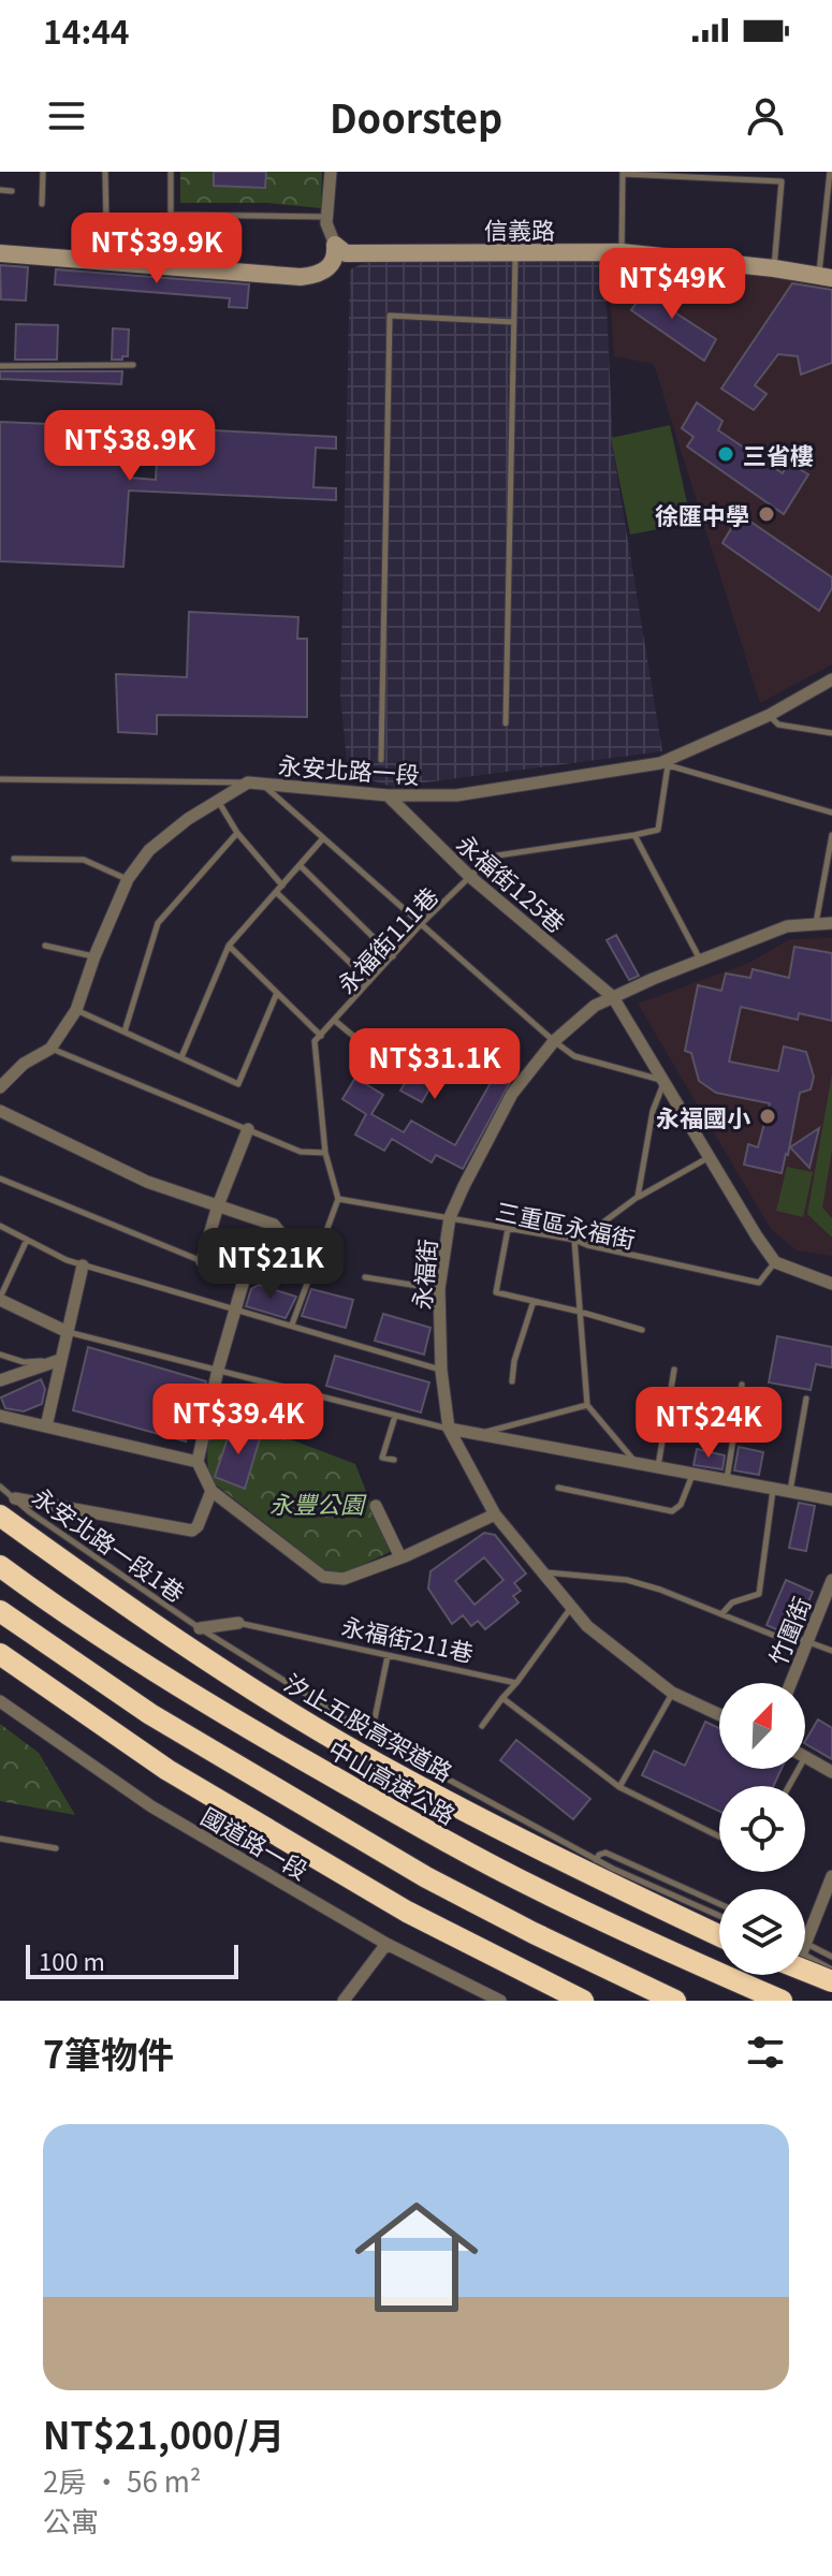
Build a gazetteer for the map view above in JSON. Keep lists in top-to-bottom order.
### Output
{
  "streets": {
    "highway": ["汐止五股高架道路", "中山高速公路"],
    "street": [
      "信義路",
      "永安北路一段",
      "永福街125巷",
      "永福街",
      "竹圍街",
      "永福街211巷",
      "國道路一段"
    ],
    "lane": ["永福街111巷", "三重區永福街", "永安北路一段1巷"]
  },
  "crossings": [
    ["永安北路一段", "永福街125巷"],
    ["永福街125巷", "永福街111巷"],
    ["永福街125巷", "三重區永福街"],
    ["永福街125巷", "永福街"],
    ["三重區永福街", "永福街"],
    ["永安北路一段1巷", "永福街211巷"]
  ],
  "parks": ["永豐公園"],
  "places": ["三省樓", "徐匯中學", "永福國小"],
  "scale_bar": "100 m",
  "north": "top right",
  "page": {
    "status": "14:44",
    "header": "Doorstep",
    "price": [
      "NT$39.9K",
      "NT$49K",
      "NT$38.9K",
      "NT$31.1K",
      "NT$21K",
      "NT$39.4K",
      "NT$24K"
    ],
    "scale": "100 m",
    "heading": "7筆物件",
    "list": [
      {
        "name": "NT$21,000/月",
        "note": "2房 · 56 m² · 公寓"
      }
    ]
  }
}
